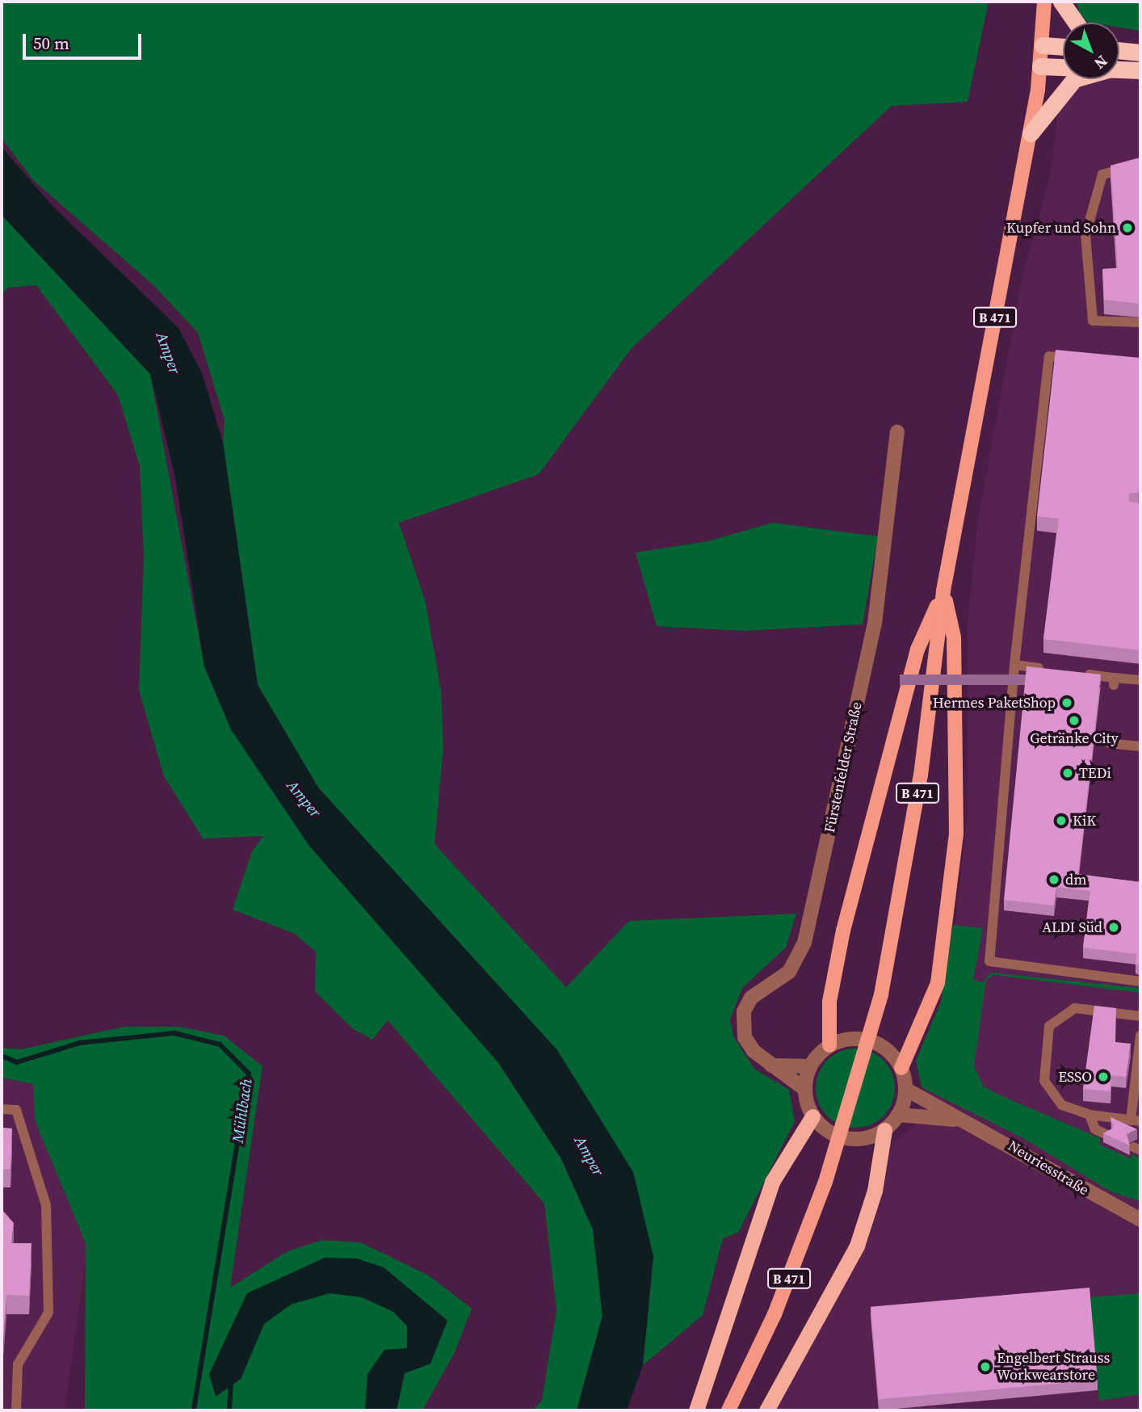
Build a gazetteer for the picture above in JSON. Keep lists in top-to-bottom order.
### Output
{
  "streets": {
    "main road": ["B 471"],
    "street": ["Fürstenfelder Straße", "Neuriesstraße"]
  },
  "crossings": [
    ["Fürstenfelder Straße", "Neuriesstraße"]
  ],
  "water": ["Amper", "Mühlbach"],
  "places": [
    "Kupfer und Sohn",
    "Hermes PaketShop",
    "Getränke City",
    "TEDi",
    "KiK",
    "dm",
    "ALDI Süd",
    "ESSO",
    "Engelbert Strauss Workwearstore"
  ],
  "scale_bar": "50 m",
  "north": "bottom right"
}
